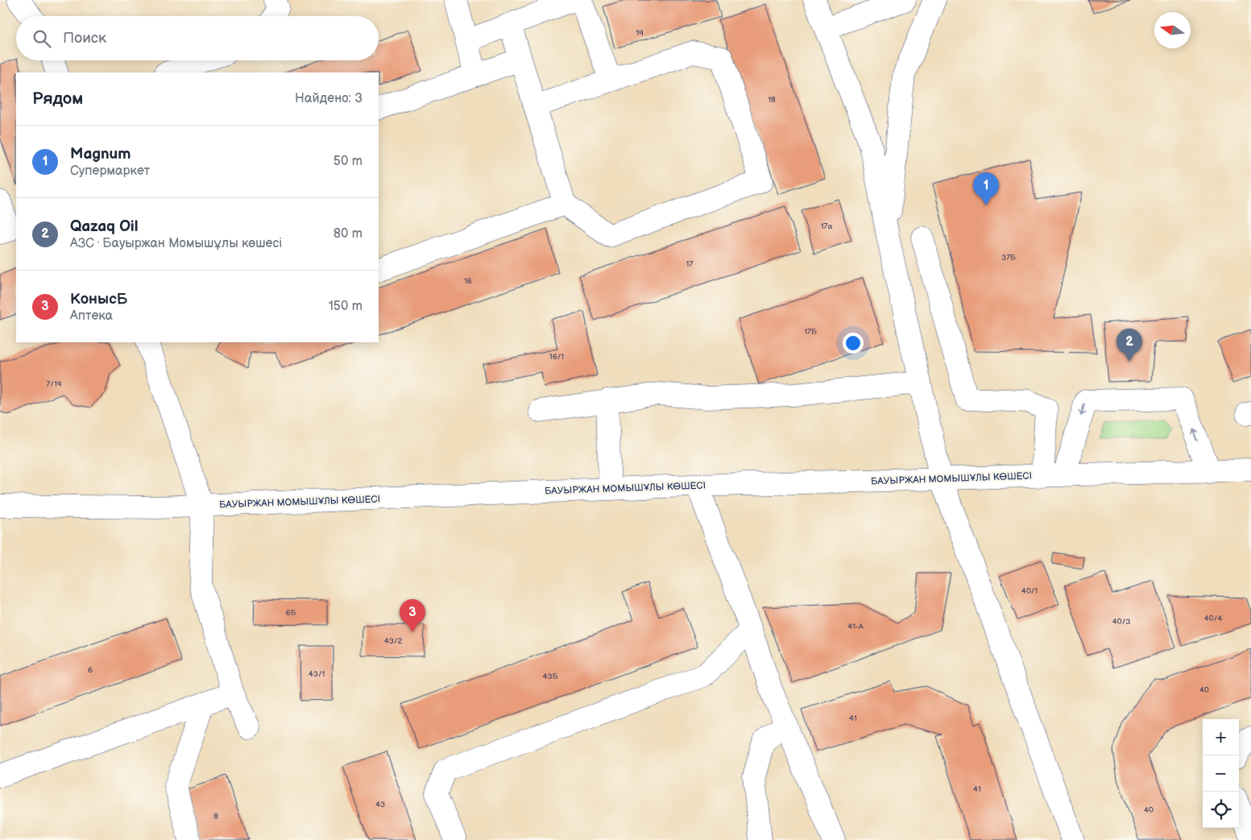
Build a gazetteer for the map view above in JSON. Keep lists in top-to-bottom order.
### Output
{
  "streets": {
    "street": ["БАУЫРЖАН МОМЫШҰЛЫ КӨШЕСІ"]
  },
  "house_numbers": [
    "19",
    "18",
    "17а",
    "37Б",
    "17",
    "16",
    "17Б",
    "16/1",
    "7/19",
    "40/1",
    "6Б",
    "40/4",
    "40/3",
    "41-А",
    "43/2",
    "6",
    "43/1",
    "43Б",
    "40",
    "41",
    "41",
    "43",
    "40",
    "8"
  ],
  "north": "left",
  "page": {
    "search": "Поиск",
    "heading": ["Рядом", "Найдено: 3"],
    "list": [
      {
        "mark": "1",
        "name": "Magnum",
        "note": "Супермаркет",
        "value": "50 m"
      },
      {
        "mark": "2",
        "name": "Qazaq Oil",
        "note": "АЗС · Бауыржан Момышұлы көшесі",
        "value": "80 m"
      },
      {
        "mark": "3",
        "name": "КонысБ",
        "note": "Аптека",
        "value": "150 m"
      }
    ],
    "pins": ["1", "2", "3"],
    "map_buttons": ["+", "−"]
  }
}
